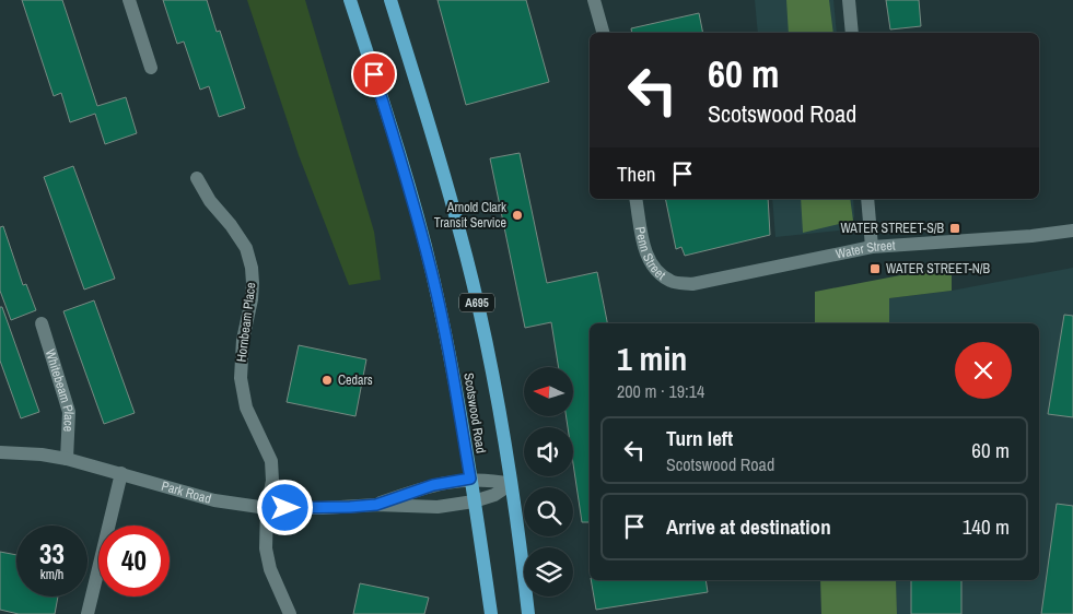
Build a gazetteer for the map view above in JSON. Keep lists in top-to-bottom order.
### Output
{
  "streets": {
    "main road": ["A695", "Scotswood Road"],
    "street": [
      "Penn Street",
      "Water Street",
      "Hornbeam Place",
      "Whitebeam Place",
      "Park Road"
    ]
  },
  "crossings": [
    ["Penn Street", "Water Street"],
    ["Hornbeam Place", "Park Road"],
    ["Whitebeam Place", "Park Road"],
    ["Scotswood Road", "Park Road"]
  ],
  "places": {
    "other": ["Arnold Clark Transit Service", "Cedars"],
    "transit": ["WATER STREET-S/B", "WATER STREET-N/B"]
  },
  "north": "left",
  "page": {
    "turn": ["60 m", "Scotswood Road"],
    "then": "Then",
    "heading": ["1 min", "200 m · 19:14"],
    "list": [
      {
        "name": "Turn left",
        "note": "Scotswood Road",
        "value": "60 m"
      },
      {
        "name": "Arrive at destination",
        "value": "140 m"
      }
    ],
    "speed": "33 km/h",
    "limit": "40"
  }
}
